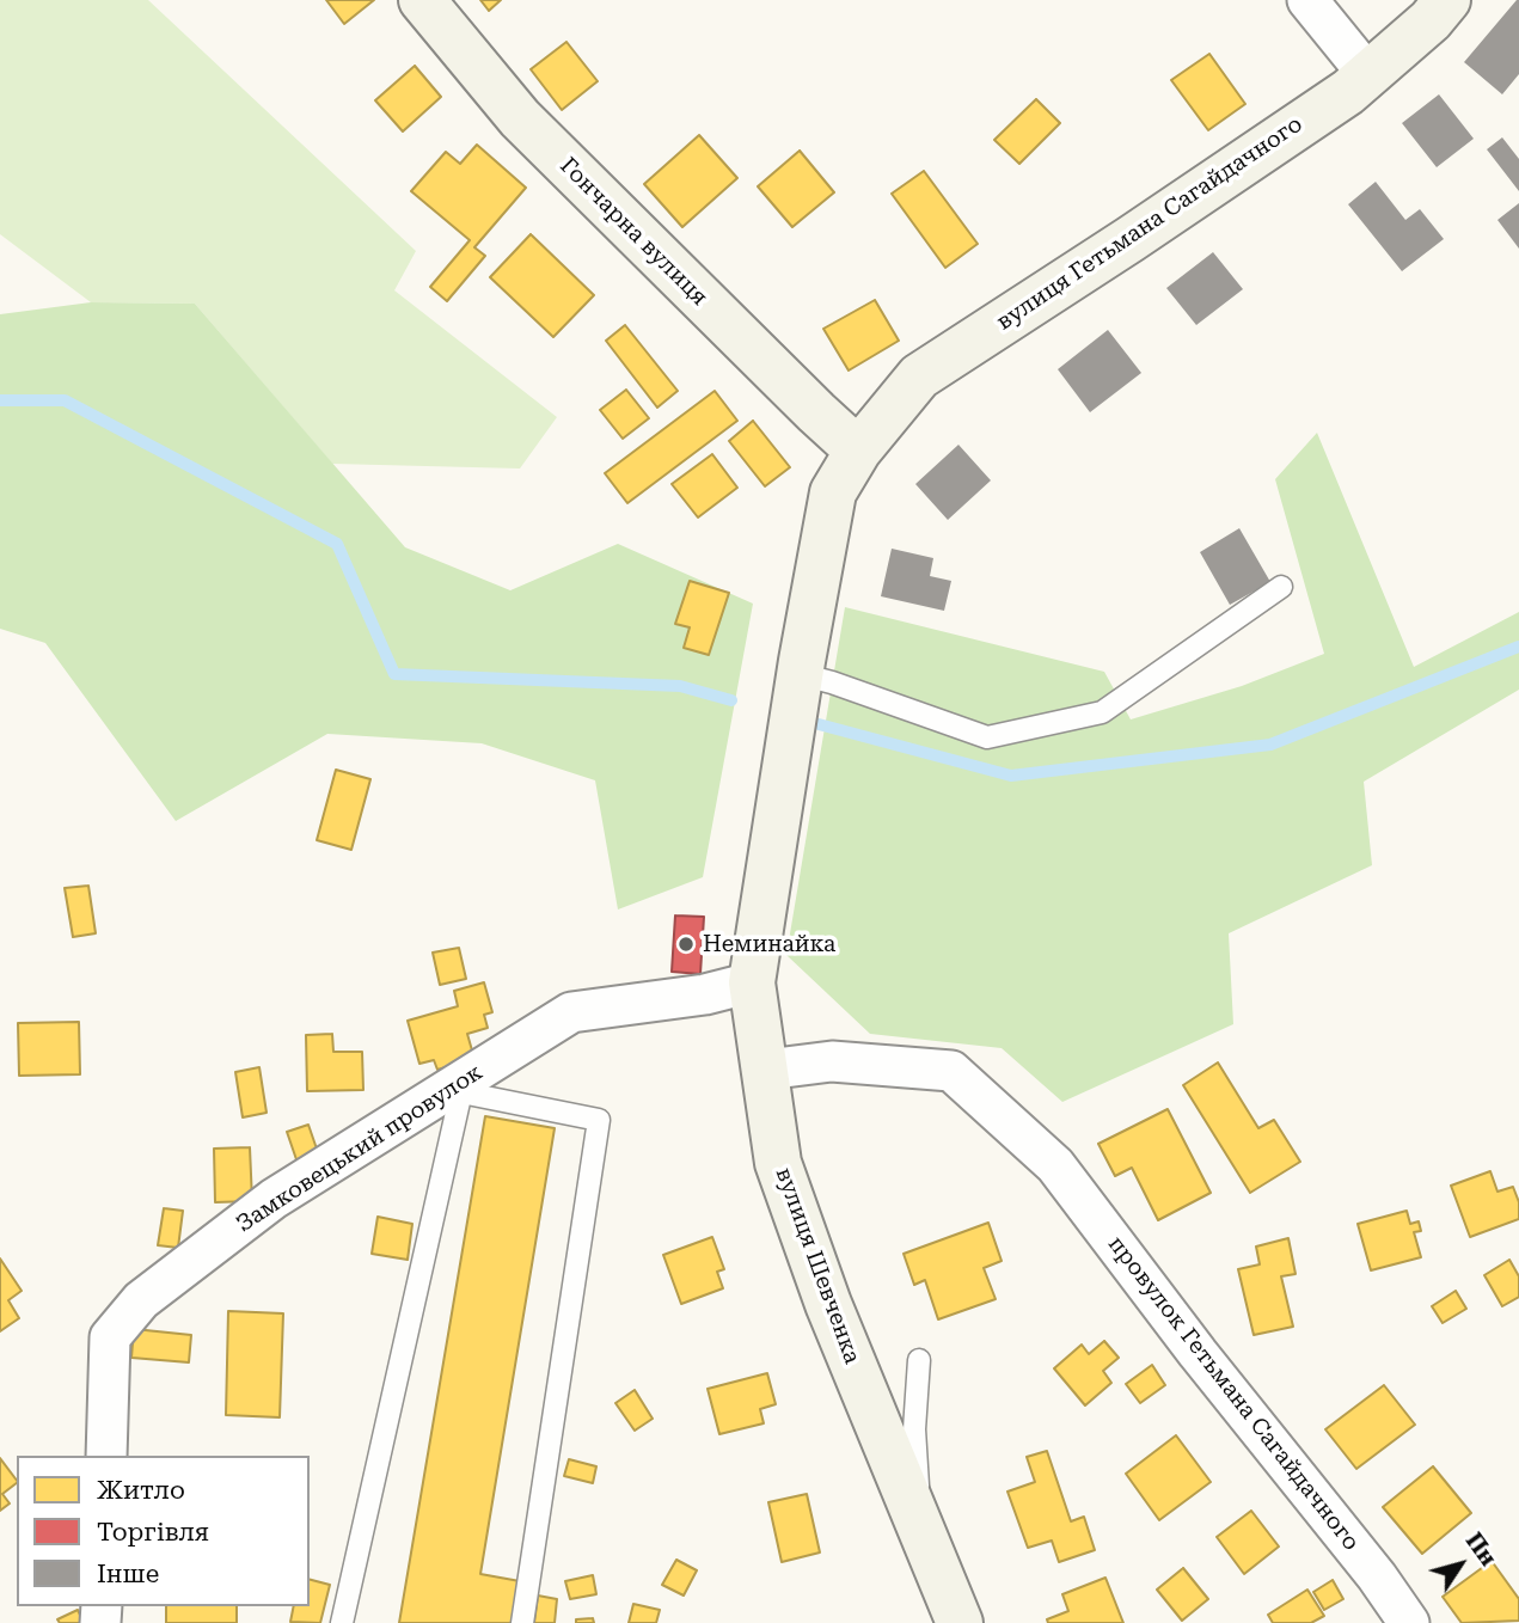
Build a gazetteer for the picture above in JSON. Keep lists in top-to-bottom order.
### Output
{
  "streets": {
    "main road": ["вулиця Гетьмана Сагайдачного", "Гончарна вулиця", "вулиця Шевченка"],
    "street": ["Замковецький провулок", "провулок Гетьмана Сагайдачного"]
  },
  "crossings": [
    ["вулиця Гетьмана Сагайдачного", "Гончарна вулиця"],
    ["вулиця Гетьмана Сагайдачного", "вулиця Шевченка"],
    ["Гончарна вулиця", "вулиця Шевченка"],
    ["Замковецький провулок", "вулиця Шевченка"],
    ["вулиця Шевченка", "провулок Гетьмана Сагайдачного"]
  ],
  "places": ["Неминайка"],
  "legend": ["Житло", "Торгівля", "Інше"],
  "north": "top right"
}
